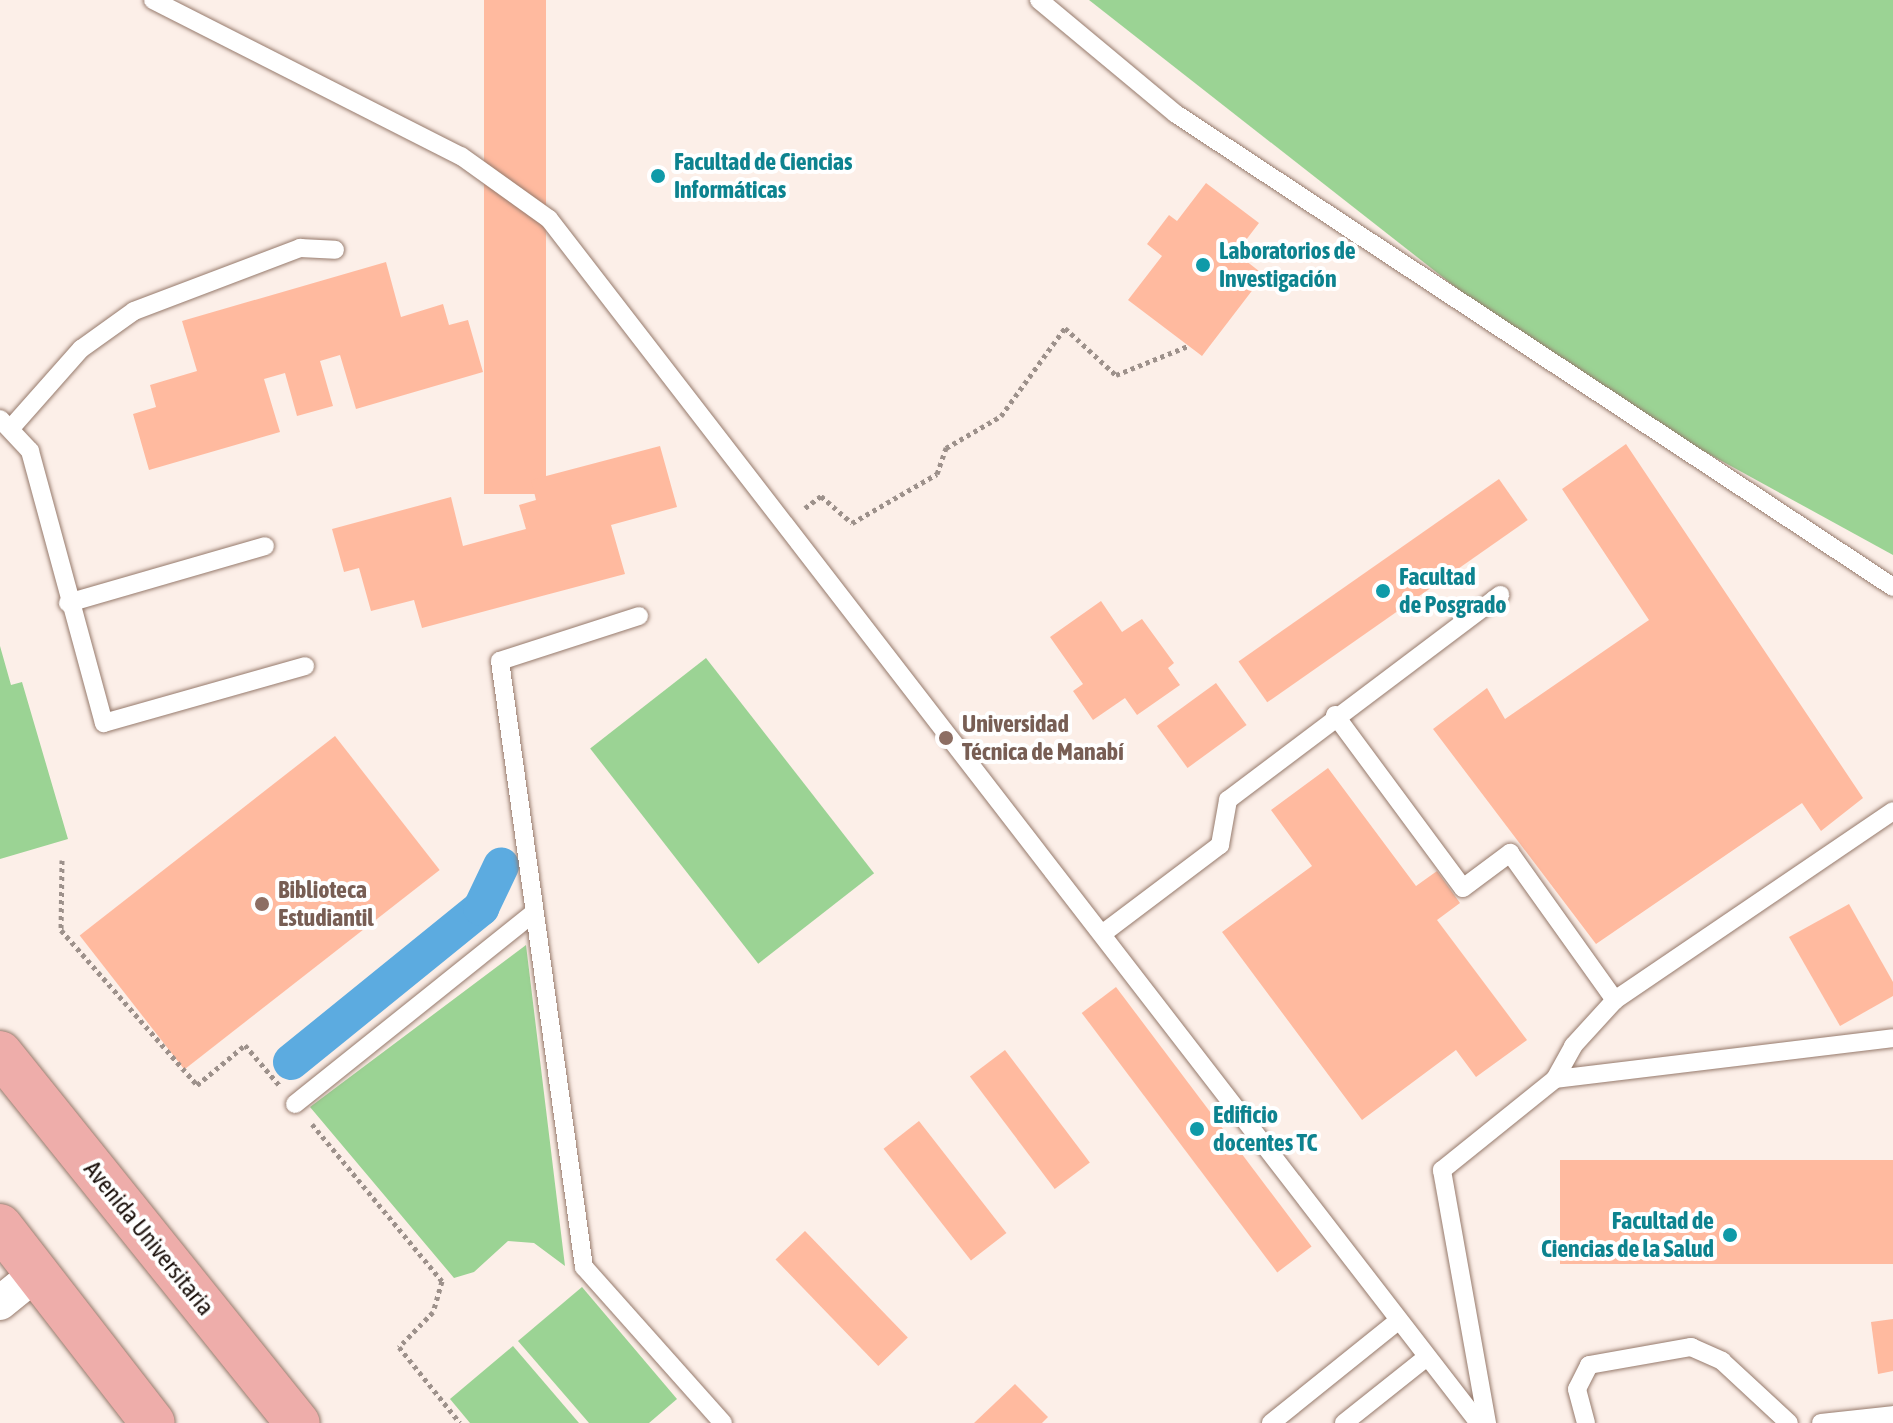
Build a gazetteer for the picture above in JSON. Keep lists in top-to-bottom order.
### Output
{
  "streets": {
    "main road": ["Avenida Universitaria"]
  },
  "places": [
    "Facultad de Ciencias Informáticas",
    "Laboratorios de Investigación",
    "Facultad de Posgrado",
    "Universidad Técnica de Manabí",
    "Biblioteca Estudiantil",
    "Edificio docentes TC",
    "Facultad de Ciencias de la Salud"
  ]
}
